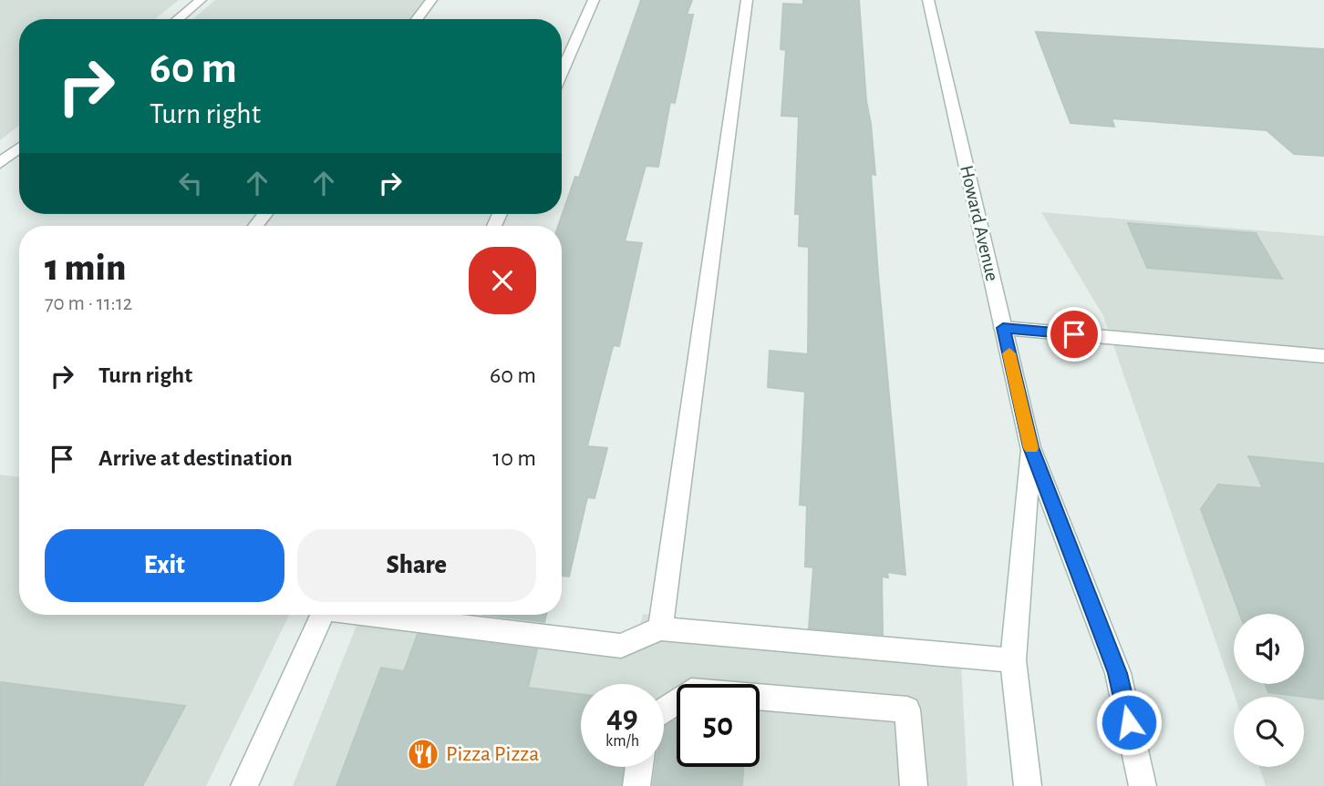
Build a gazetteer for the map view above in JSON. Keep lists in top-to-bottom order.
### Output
{
  "streets": {
    "main road": ["Howard Avenue"]
  },
  "places": {
    "restaurant": ["Pizza Pizza"]
  },
  "page": {
    "turn": ["60 m", "Turn right"],
    "heading": ["1 min", "70 m · 11:12"],
    "list": [
      {
        "name": "Turn right",
        "value": "60 m"
      },
      {
        "name": "Arrive at destination",
        "value": "10 m"
      }
    ],
    "buttons": ["Exit", "Share"],
    "speed": "49 km/h",
    "limit": "50"
  }
}
